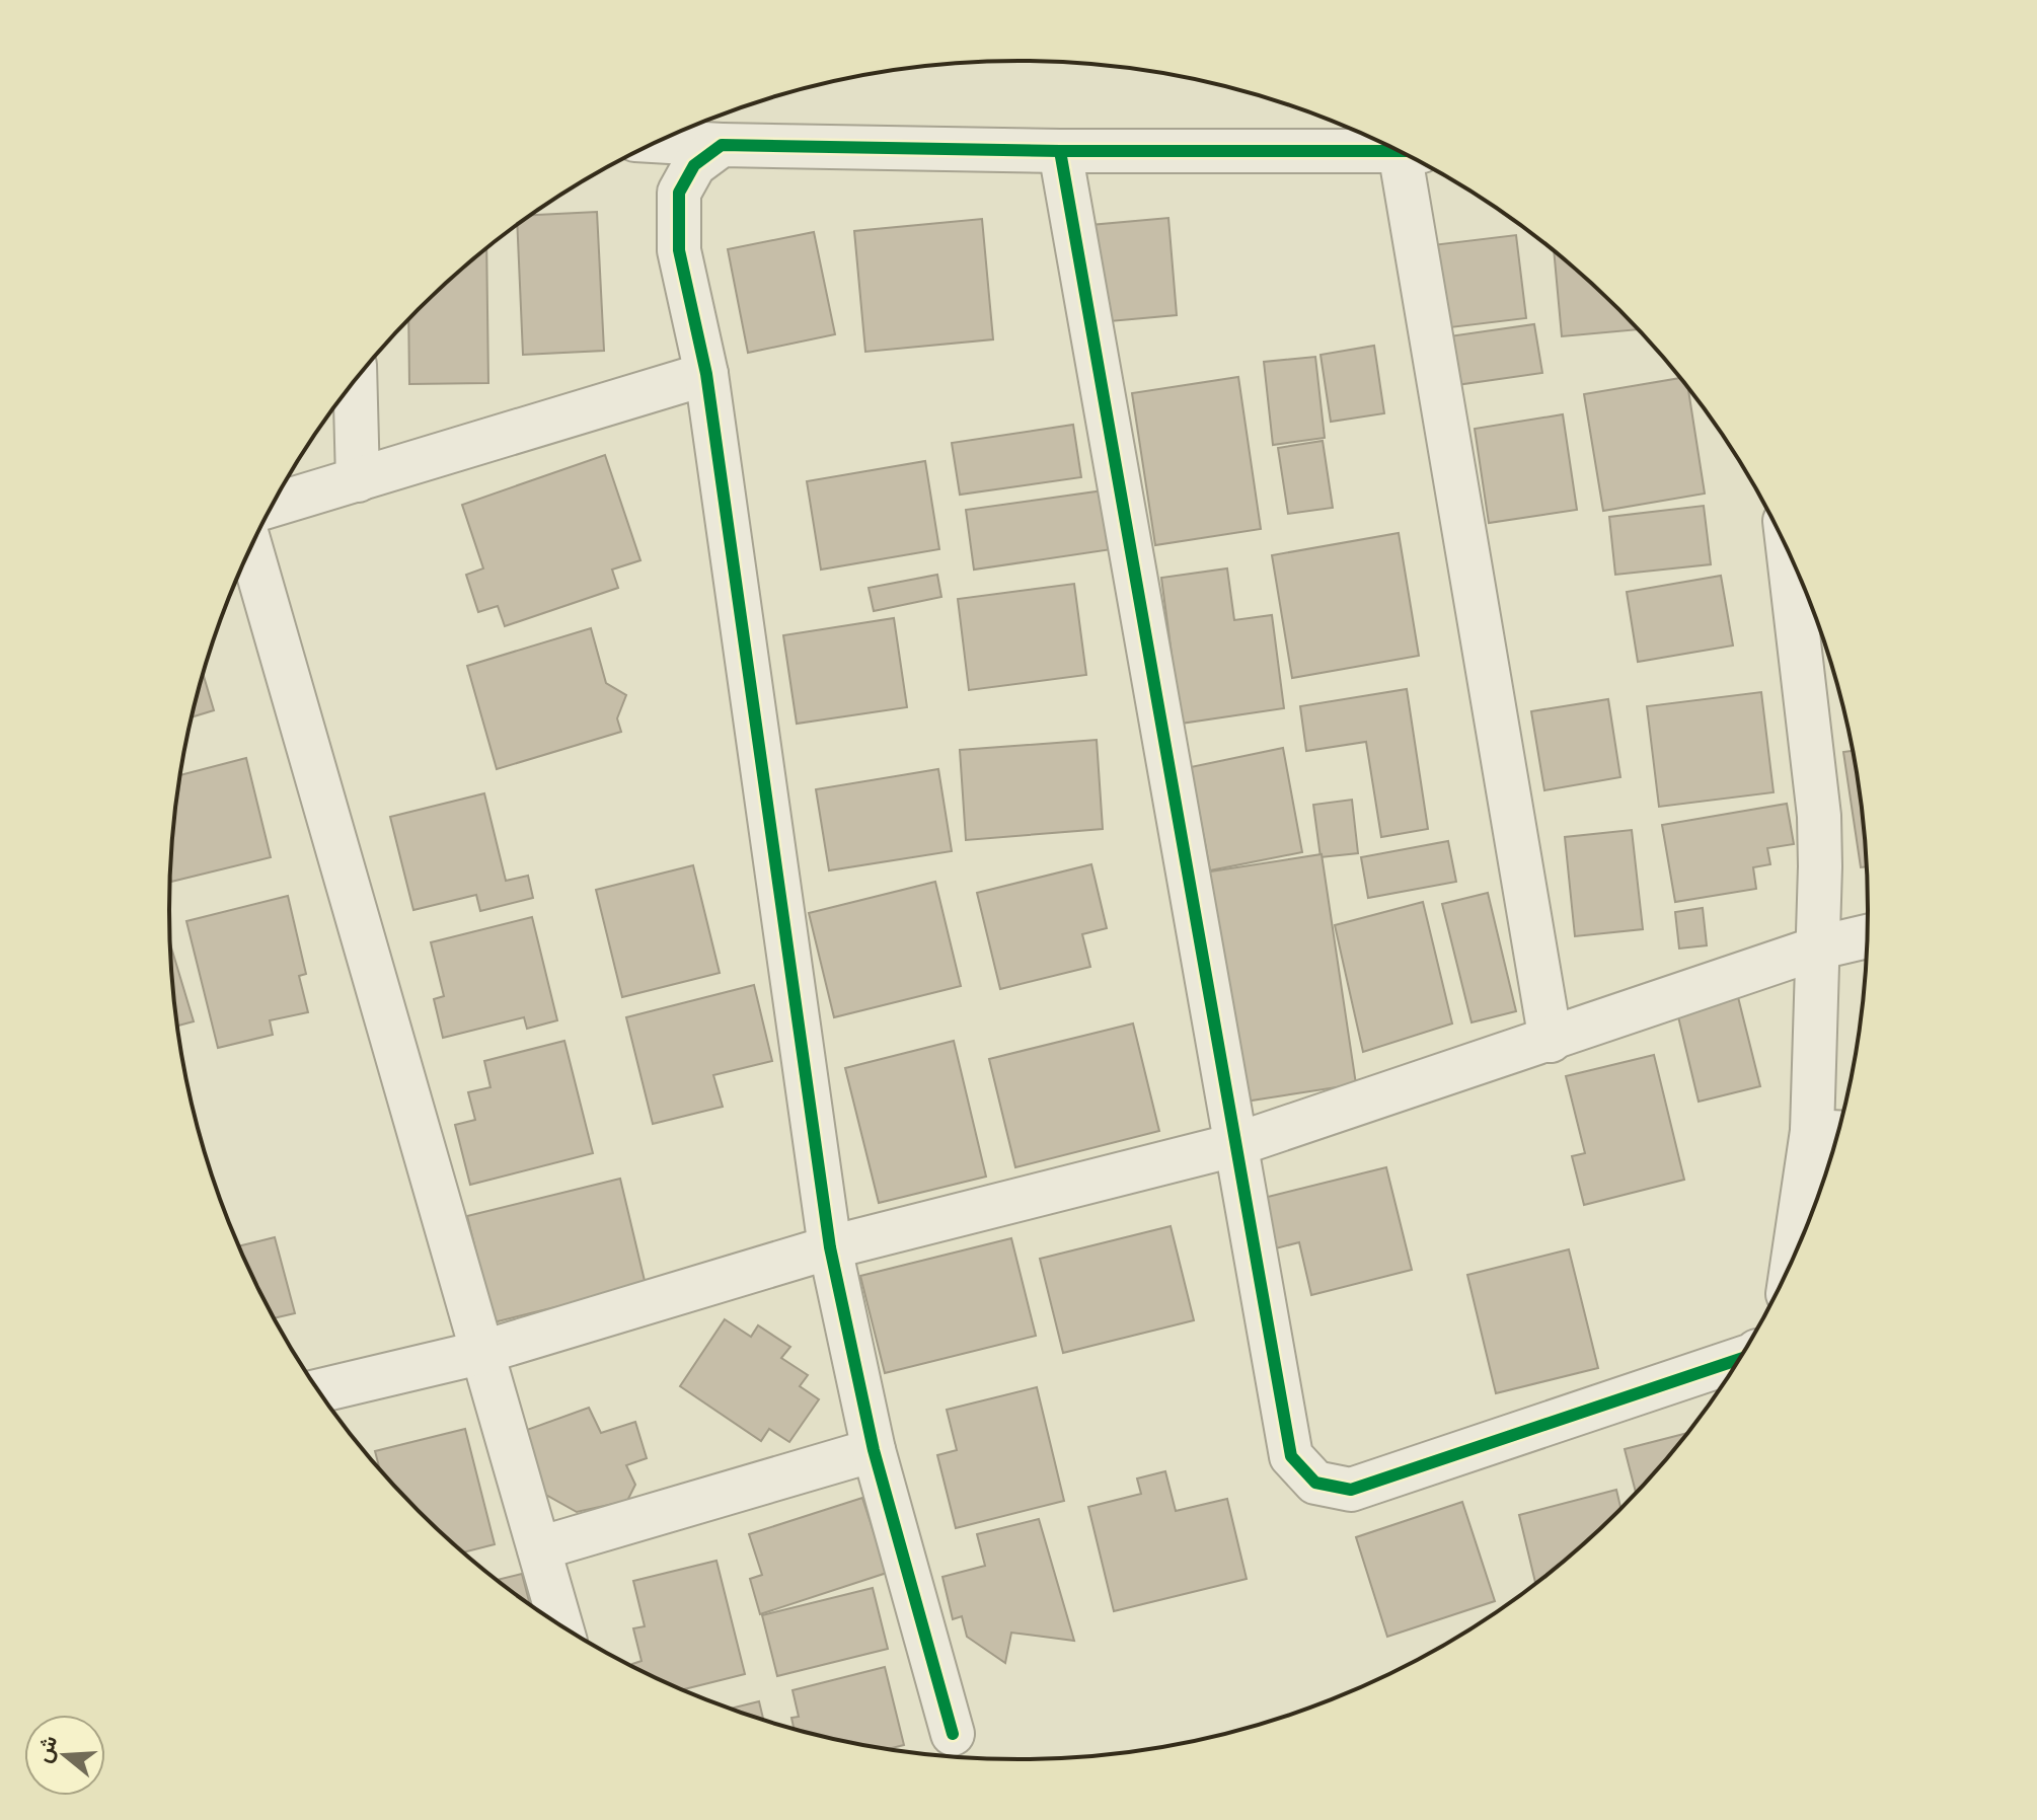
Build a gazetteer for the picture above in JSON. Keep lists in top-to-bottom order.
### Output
{
  "north": "left"
}
